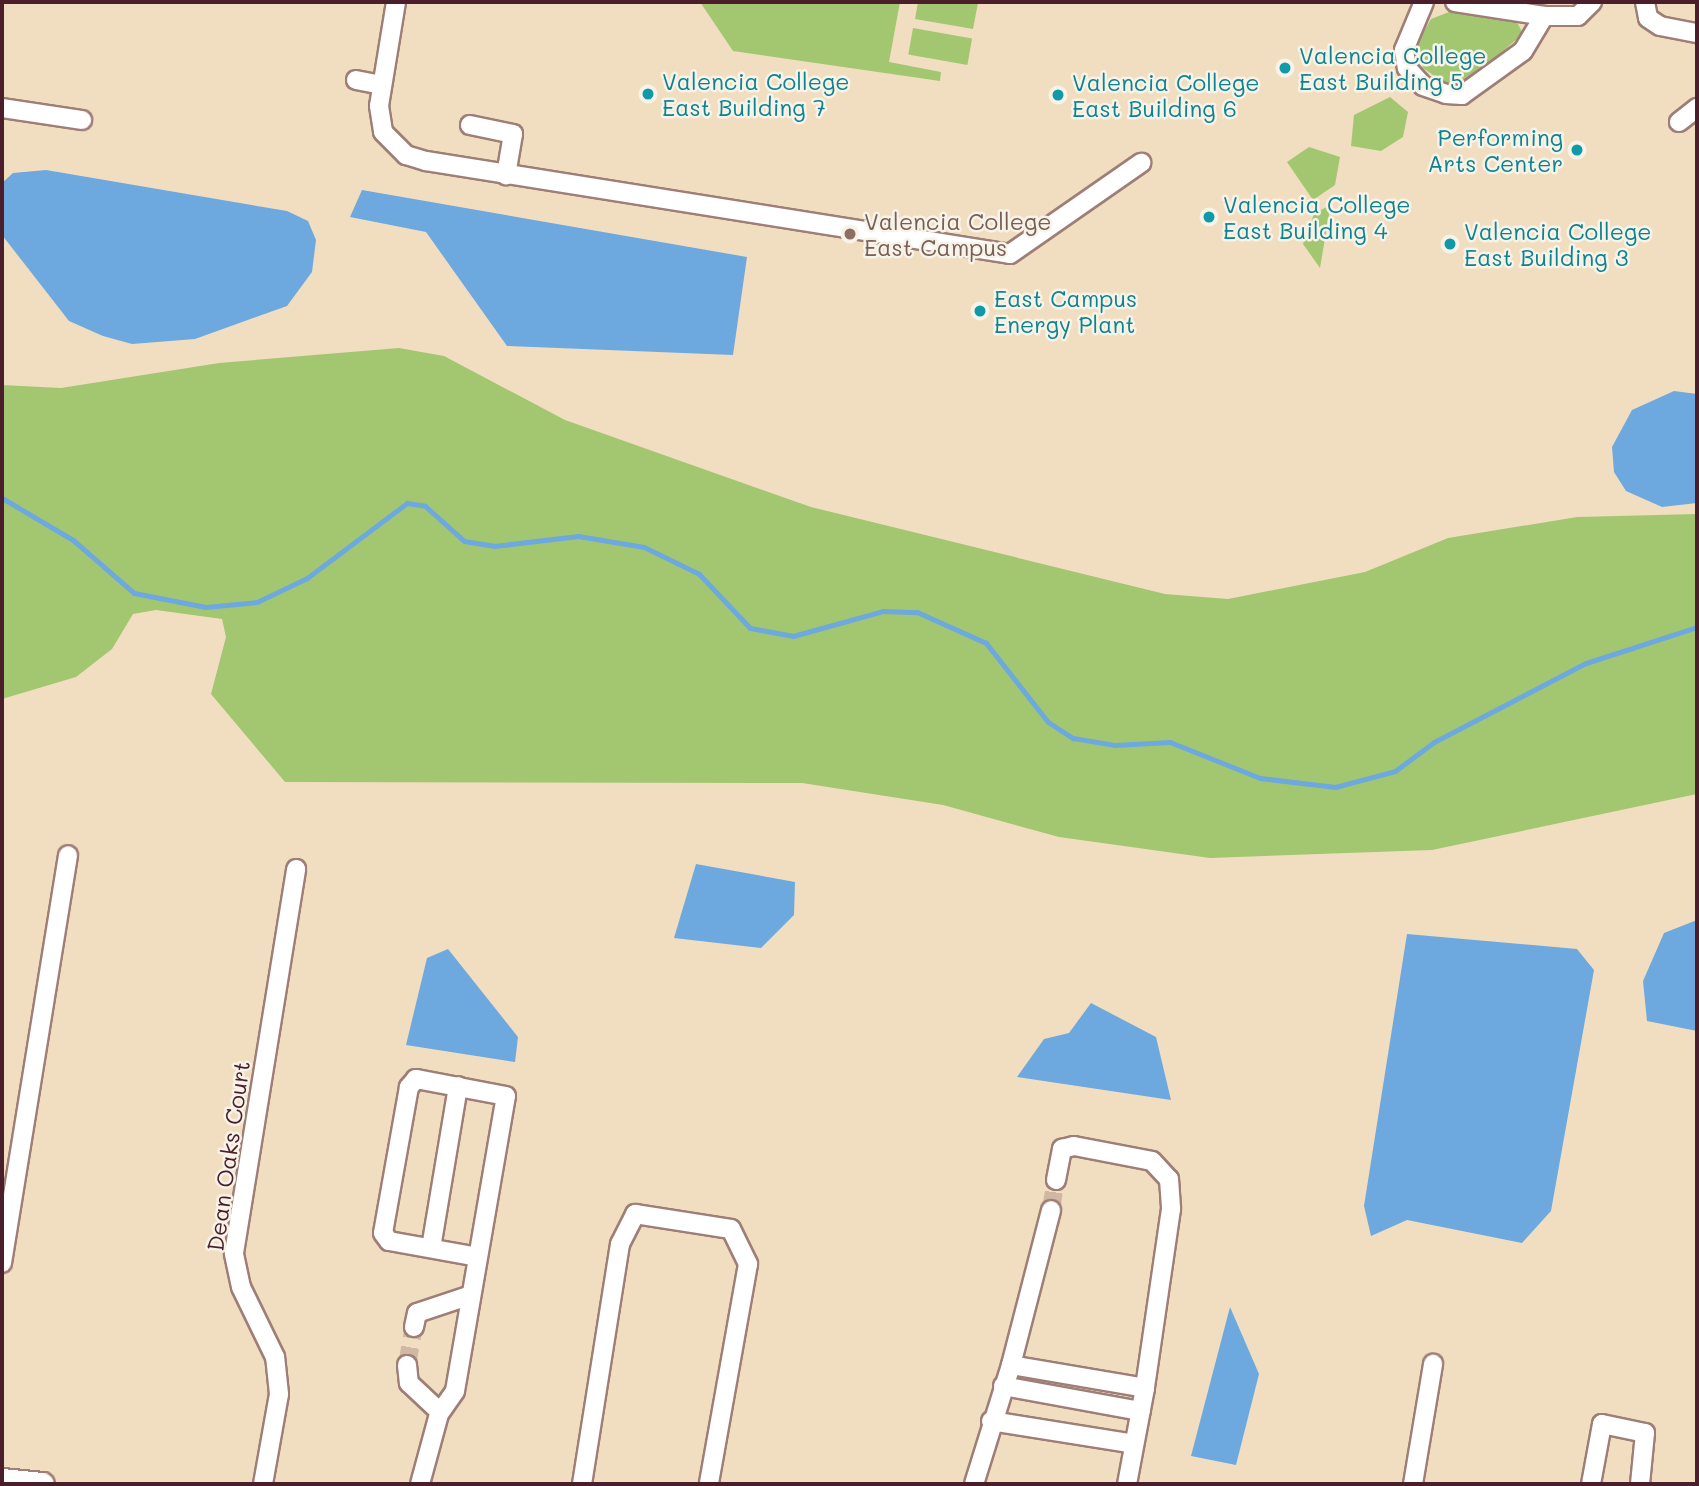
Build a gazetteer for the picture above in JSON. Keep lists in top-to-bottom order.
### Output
{
  "streets": {
    "street": ["Dean Oaks Court"]
  },
  "places": [
    "Valencia College East Building 5",
    "Valencia College East Building 7",
    "Valencia College East Building 6",
    "Performing Arts Center",
    "Valencia College East Building 4",
    "Valencia College East Campus",
    "Valencia College East Building 3",
    "East Campus Energy Plant"
  ]
}
